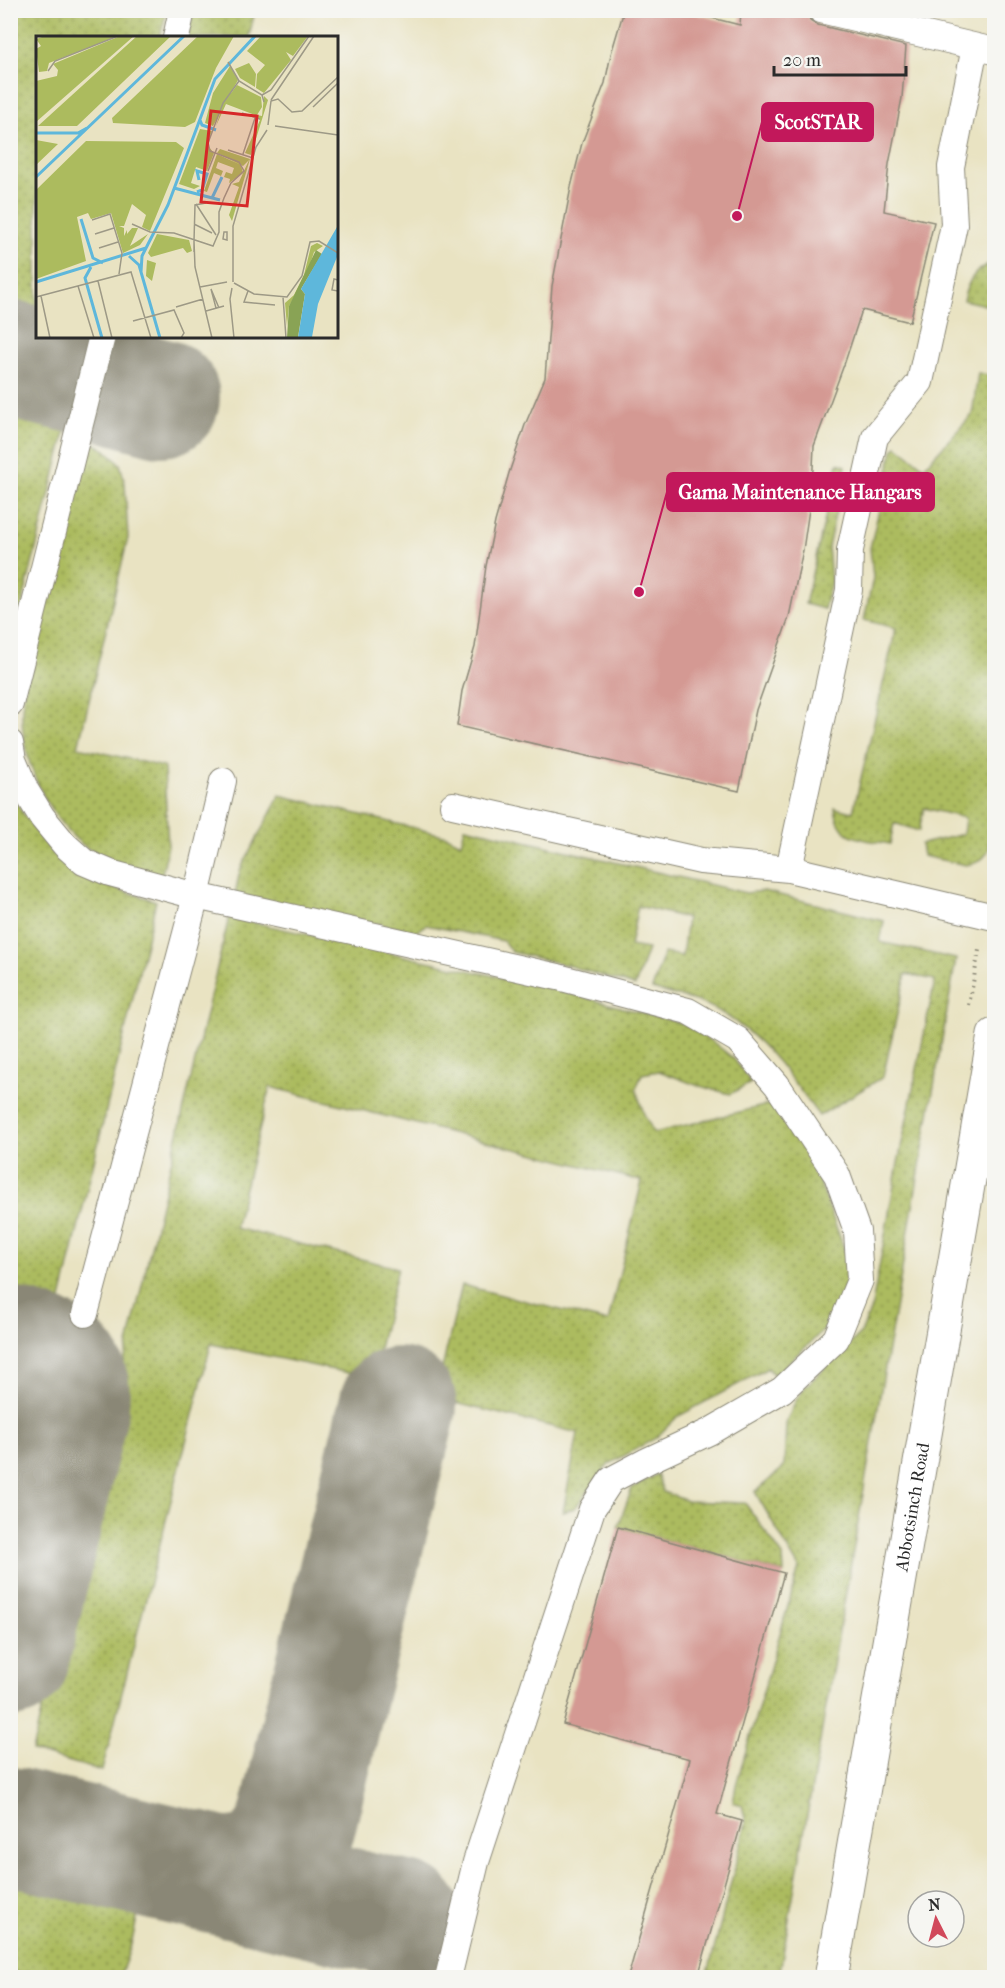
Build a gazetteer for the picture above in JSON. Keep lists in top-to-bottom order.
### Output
{
  "streets": {
    "street": ["Abbotsinch Road"]
  },
  "places": ["ScotSTAR", "Gama Maintenance Hangars"],
  "scale_bar": "20 m",
  "north": "top"
}
